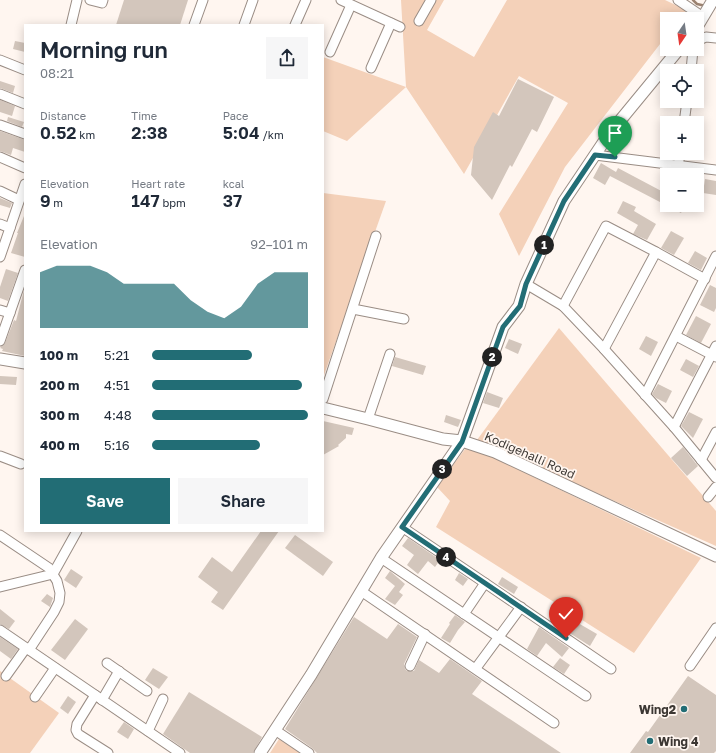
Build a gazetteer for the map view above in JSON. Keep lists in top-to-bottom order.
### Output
{
  "streets": {
    "street": ["Kodigehalli Road"]
  },
  "places": ["Wing2", "Wing 4"],
  "north": "bottom",
  "page": {
    "map_buttons": ["+", "−"],
    "heading": ["Morning run", "08:21"],
    "stats": [
      ["Distance", "0.52 km"],
      ["Time", "2:38"],
      ["Pace", "5:04 /km"],
      ["Elevation", "9 m"],
      ["Heart rate", "147 bpm"],
      ["kcal", "37"]
    ],
    "chart": ["Elevation", "92–101 m"],
    "pins": [
      "1",
      "2",
      "3",
      "4"
    ],
    "list": [
      {
        "name": "100 m",
        "note": "5:21"
      },
      {
        "name": "200 m",
        "note": "4:51"
      },
      {
        "name": "300 m",
        "note": "4:48"
      },
      {
        "name": "400 m",
        "note": "5:16"
      }
    ],
    "buttons": ["Save", "Share"]
  }
}
